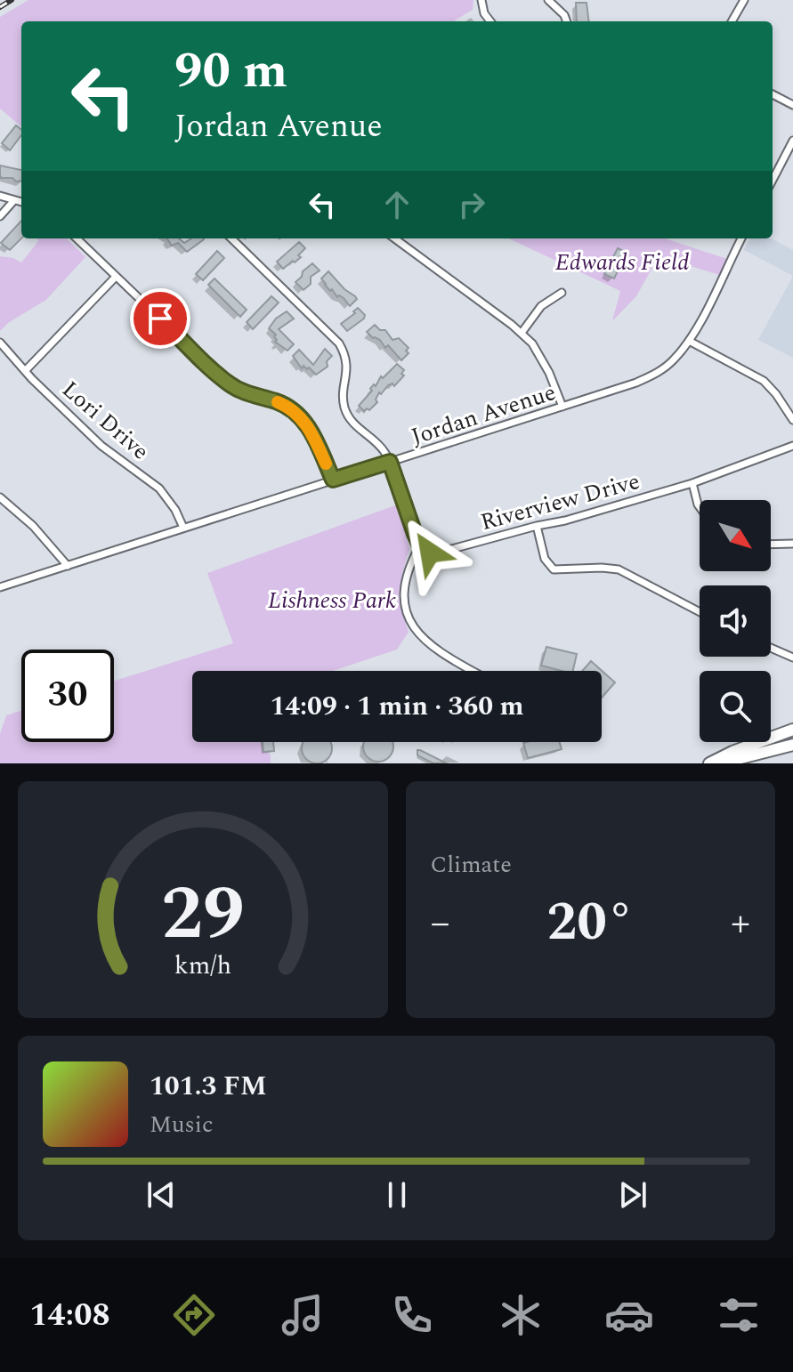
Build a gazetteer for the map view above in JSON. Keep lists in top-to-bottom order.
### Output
{
  "streets": {
    "street": ["Jordan Avenue", "Lori Drive", "Riverview Drive"]
  },
  "crossings": [
    ["Jordan Avenue", "Lori Drive"]
  ],
  "parks": ["Edwards Field", "Lishness Park"],
  "north": "bottom right",
  "page": {
    "turn": ["90 m", "Jordan Avenue"],
    "limit": "30",
    "trip": "14:09 · 1 min · 360 m",
    "tile": "Climate",
    "heat": ["−", "20°", "+"],
    "song": ["101.3 FM", "Music"],
    "tabs": "14:08",
    "gauge": ["29", "km/h"]
  }
}
